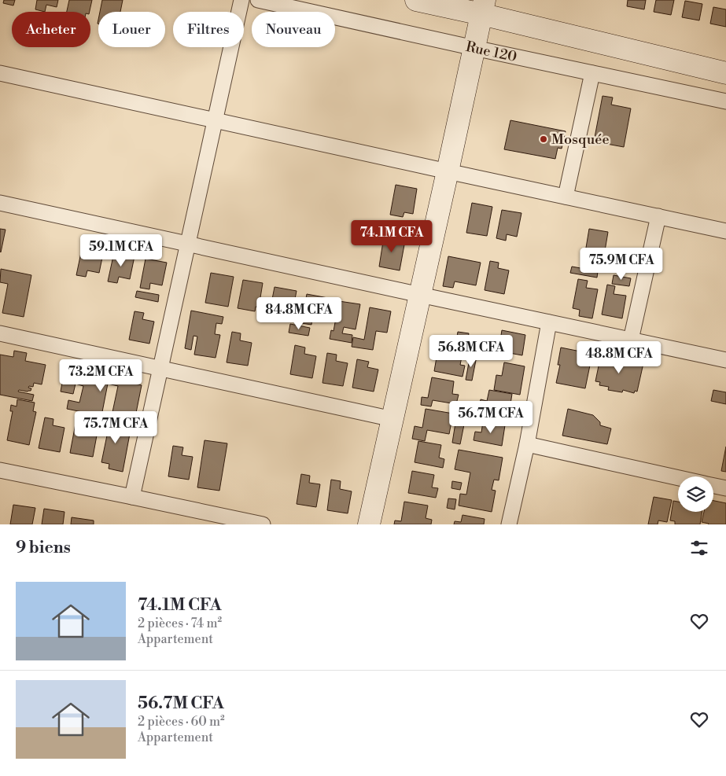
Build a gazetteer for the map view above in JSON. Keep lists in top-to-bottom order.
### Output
{
  "streets": {
    "street": ["Rue 120"]
  },
  "places": ["Mosquée"],
  "page": {
    "chip": [
      "Acheter",
      "Louer",
      "Filtres",
      "Nouveau"
    ],
    "price": [
      "74.1M CFA",
      "59.1M CFA",
      "75.9M CFA",
      "84.8M CFA",
      "56.8M CFA",
      "48.8M CFA",
      "73.2M CFA",
      "56.7M CFA",
      "75.7M CFA"
    ],
    "heading": "9 biens",
    "list": [
      {
        "name": "74.1M CFA",
        "note": "2 pièces · 74 m² · Appartement"
      },
      {
        "name": "56.7M CFA",
        "note": "2 pièces · 60 m² · Appartement"
      }
    ]
  }
}
